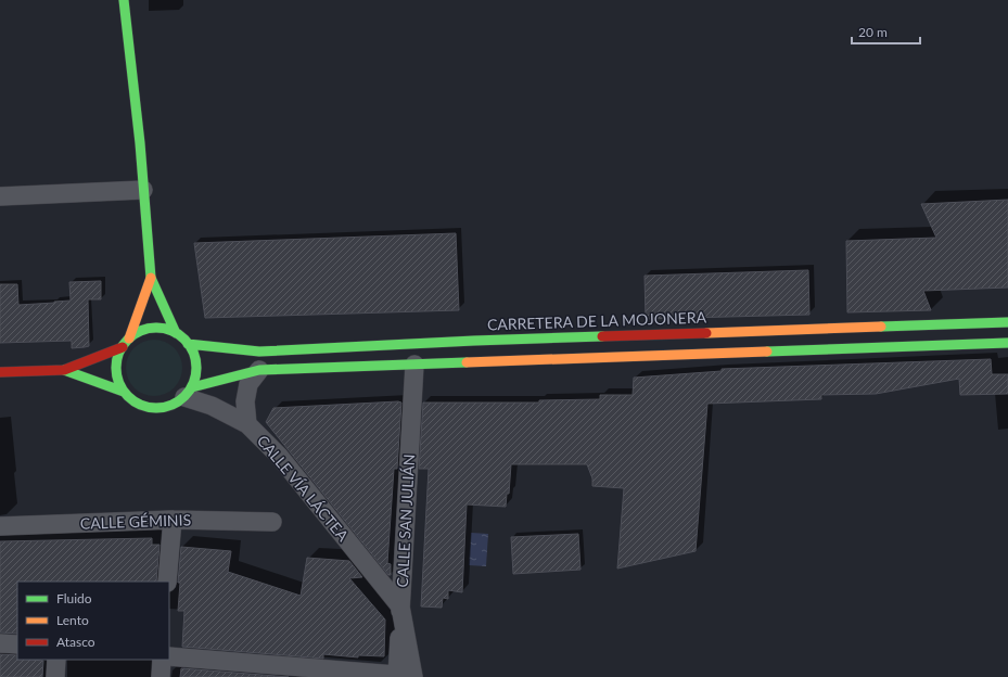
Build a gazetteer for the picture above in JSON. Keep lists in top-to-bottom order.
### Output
{
  "streets": {
    "street": [
      "CARRETERA DE LA MOJONERA",
      "CALLE VÍA LÁCTEA",
      "CALLE SAN JULIÁN",
      "CALLE GÉMINIS"
    ]
  },
  "crossings": [
    ["CARRETERA DE LA MOJONERA", "CALLE VÍA LÁCTEA"],
    ["CALLE VÍA LÁCTEA", "CALLE SAN JULIÁN"]
  ],
  "legend": ["Fluido", "Lento", "Atasco"],
  "scale_bar": "20 m"
}
